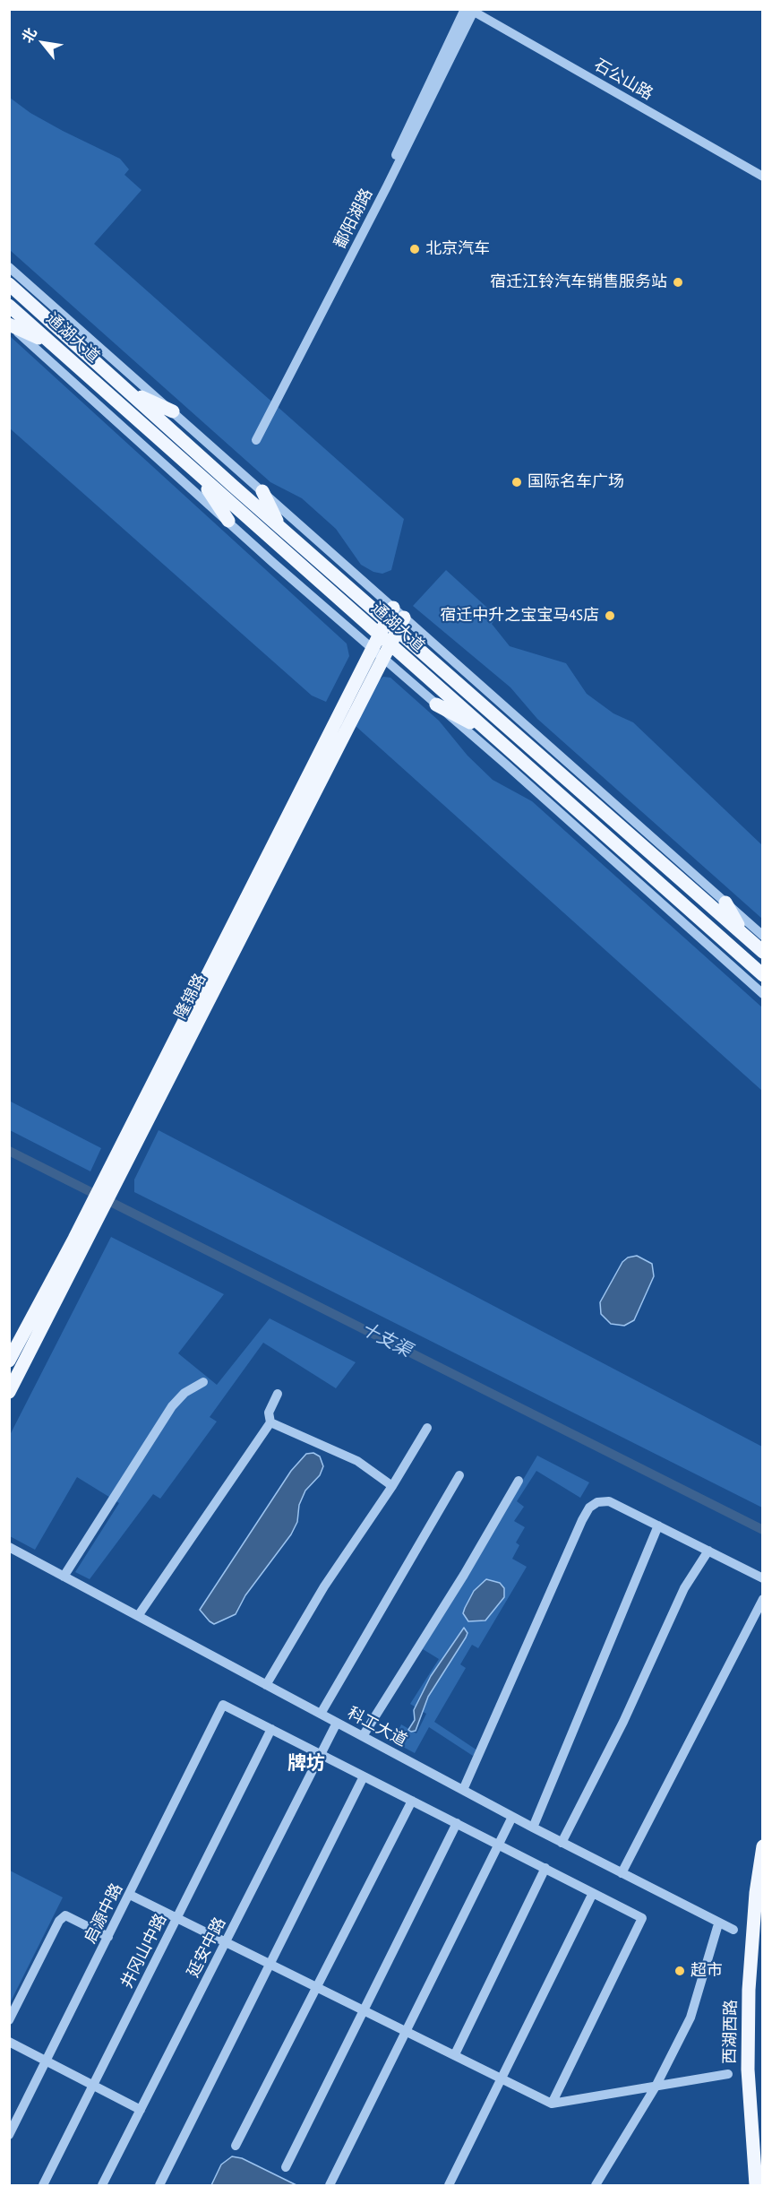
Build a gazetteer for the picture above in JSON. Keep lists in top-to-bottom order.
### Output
{
  "streets": {
    "main road": ["通湖大道", "隆锦路", "西湖西路"],
    "street": [
      "石公山路",
      "鄱阳湖路",
      "科工大道",
      "启源中路",
      "延安中路",
      "井冈山中路"
    ]
  },
  "crossings": [
    ["石公山路", "鄱阳湖路"],
    ["通湖大道", "隆锦路"],
    ["科工大道", "延安中路"],
    ["启源中路", "井冈山中路"]
  ],
  "districts": ["牌坊"],
  "water": ["十支渠"],
  "places": [
    "北京汽车",
    "宿迁江铃汽车销售服务站",
    "国际名车广场",
    "宿迁中升之宝宝马4S店",
    "超市"
  ],
  "north": "top left"
}
